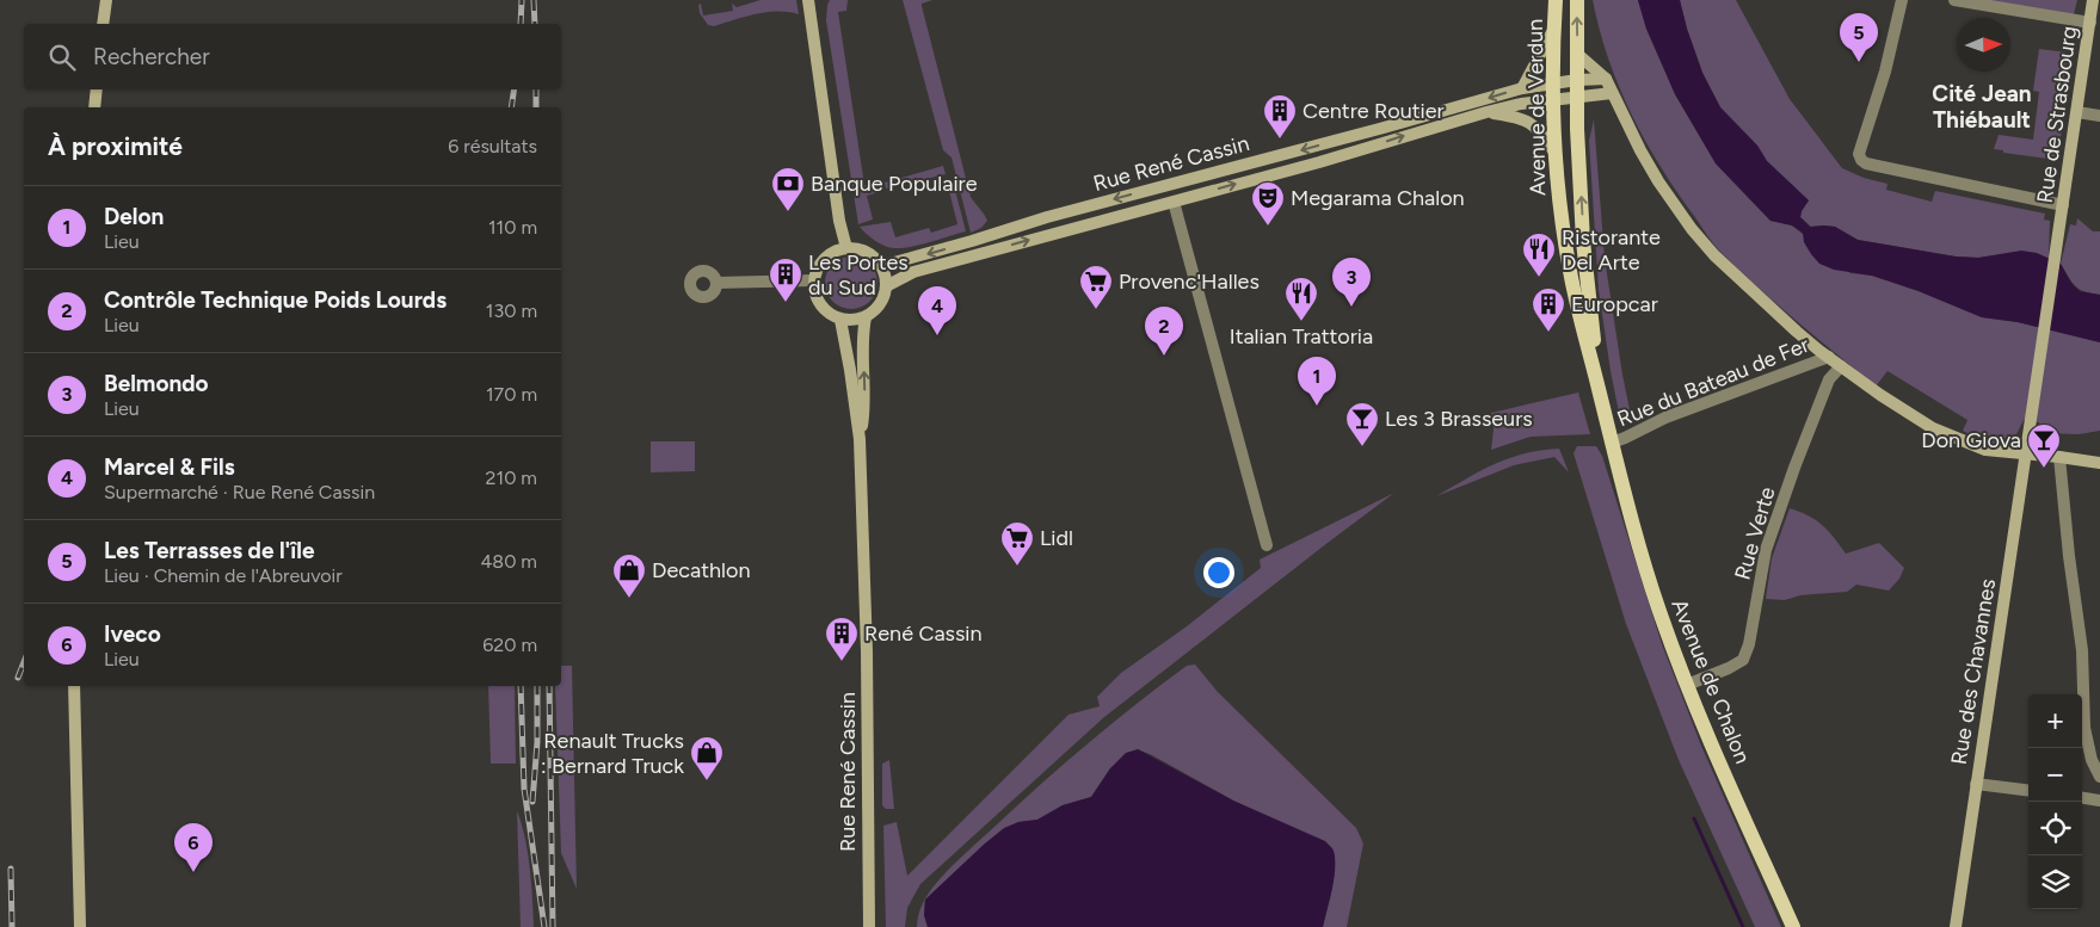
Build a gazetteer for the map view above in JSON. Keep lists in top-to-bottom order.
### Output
{
  "streets": {
    "main road": [
      "Avenue de Verdun",
      "Rue de Strasbourg",
      "Rue René Cassin",
      "Rue des Chavannes",
      "Avenue de Chalon"
    ],
    "street": ["Rue du Bateau de Fer", "Rue Verte"]
  },
  "crossings": [
    ["Avenue de Verdun", "Rue René Cassin"],
    ["Avenue de Verdun", "Rue du Bateau de Fer"],
    ["Avenue de Verdun", "Avenue de Chalon"],
    ["Rue de Strasbourg", "Rue des Chavannes"],
    ["Rue du Bateau de Fer", "Avenue de Chalon"],
    ["Rue Verte", "Avenue de Chalon"]
  ],
  "districts": ["Cité Jean Thiébault"],
  "places": {
    "building": [
      "Centre Routier",
      "Les Portes du Sud",
      "Europcar",
      "René Cassin"
    ],
    "bank": ["Banque Populaire"],
    "theatre": ["Megarama Chalon"],
    "restaurant": ["Ristorante Del Arte", "Italian Trattoria"],
    "supermarket": ["Provenc'Halles", "Lidl"],
    "bar": ["Les 3 Brasseurs", "Don Giova"],
    "shop": ["Decathlon", "Renault Trucks : Bernard Truck"]
  },
  "north": "right",
  "page": {
    "pins": [
      "5",
      "3",
      "4",
      "2",
      "1",
      "6"
    ],
    "search": "Rechercher",
    "heading": ["À proximité", "6 résultats"],
    "list": [
      {
        "mark": "1",
        "name": "Delon",
        "note": "Lieu",
        "value": "110 m"
      },
      {
        "mark": "2",
        "name": "Contrôle Technique Poids Lourds",
        "note": "Lieu",
        "value": "130 m"
      },
      {
        "mark": "3",
        "name": "Belmondo",
        "note": "Lieu",
        "value": "170 m"
      },
      {
        "mark": "4",
        "name": "Marcel & Fils",
        "note": "Supermarché · Rue René Cassin",
        "value": "210 m"
      },
      {
        "mark": "5",
        "name": "Les Terrasses de l'île",
        "note": "Lieu · Chemin de l'Abreuvoir",
        "value": "480 m"
      },
      {
        "mark": "6",
        "name": "Iveco",
        "note": "Lieu",
        "value": "620 m"
      }
    ],
    "map_buttons": ["+", "−"]
  }
}
